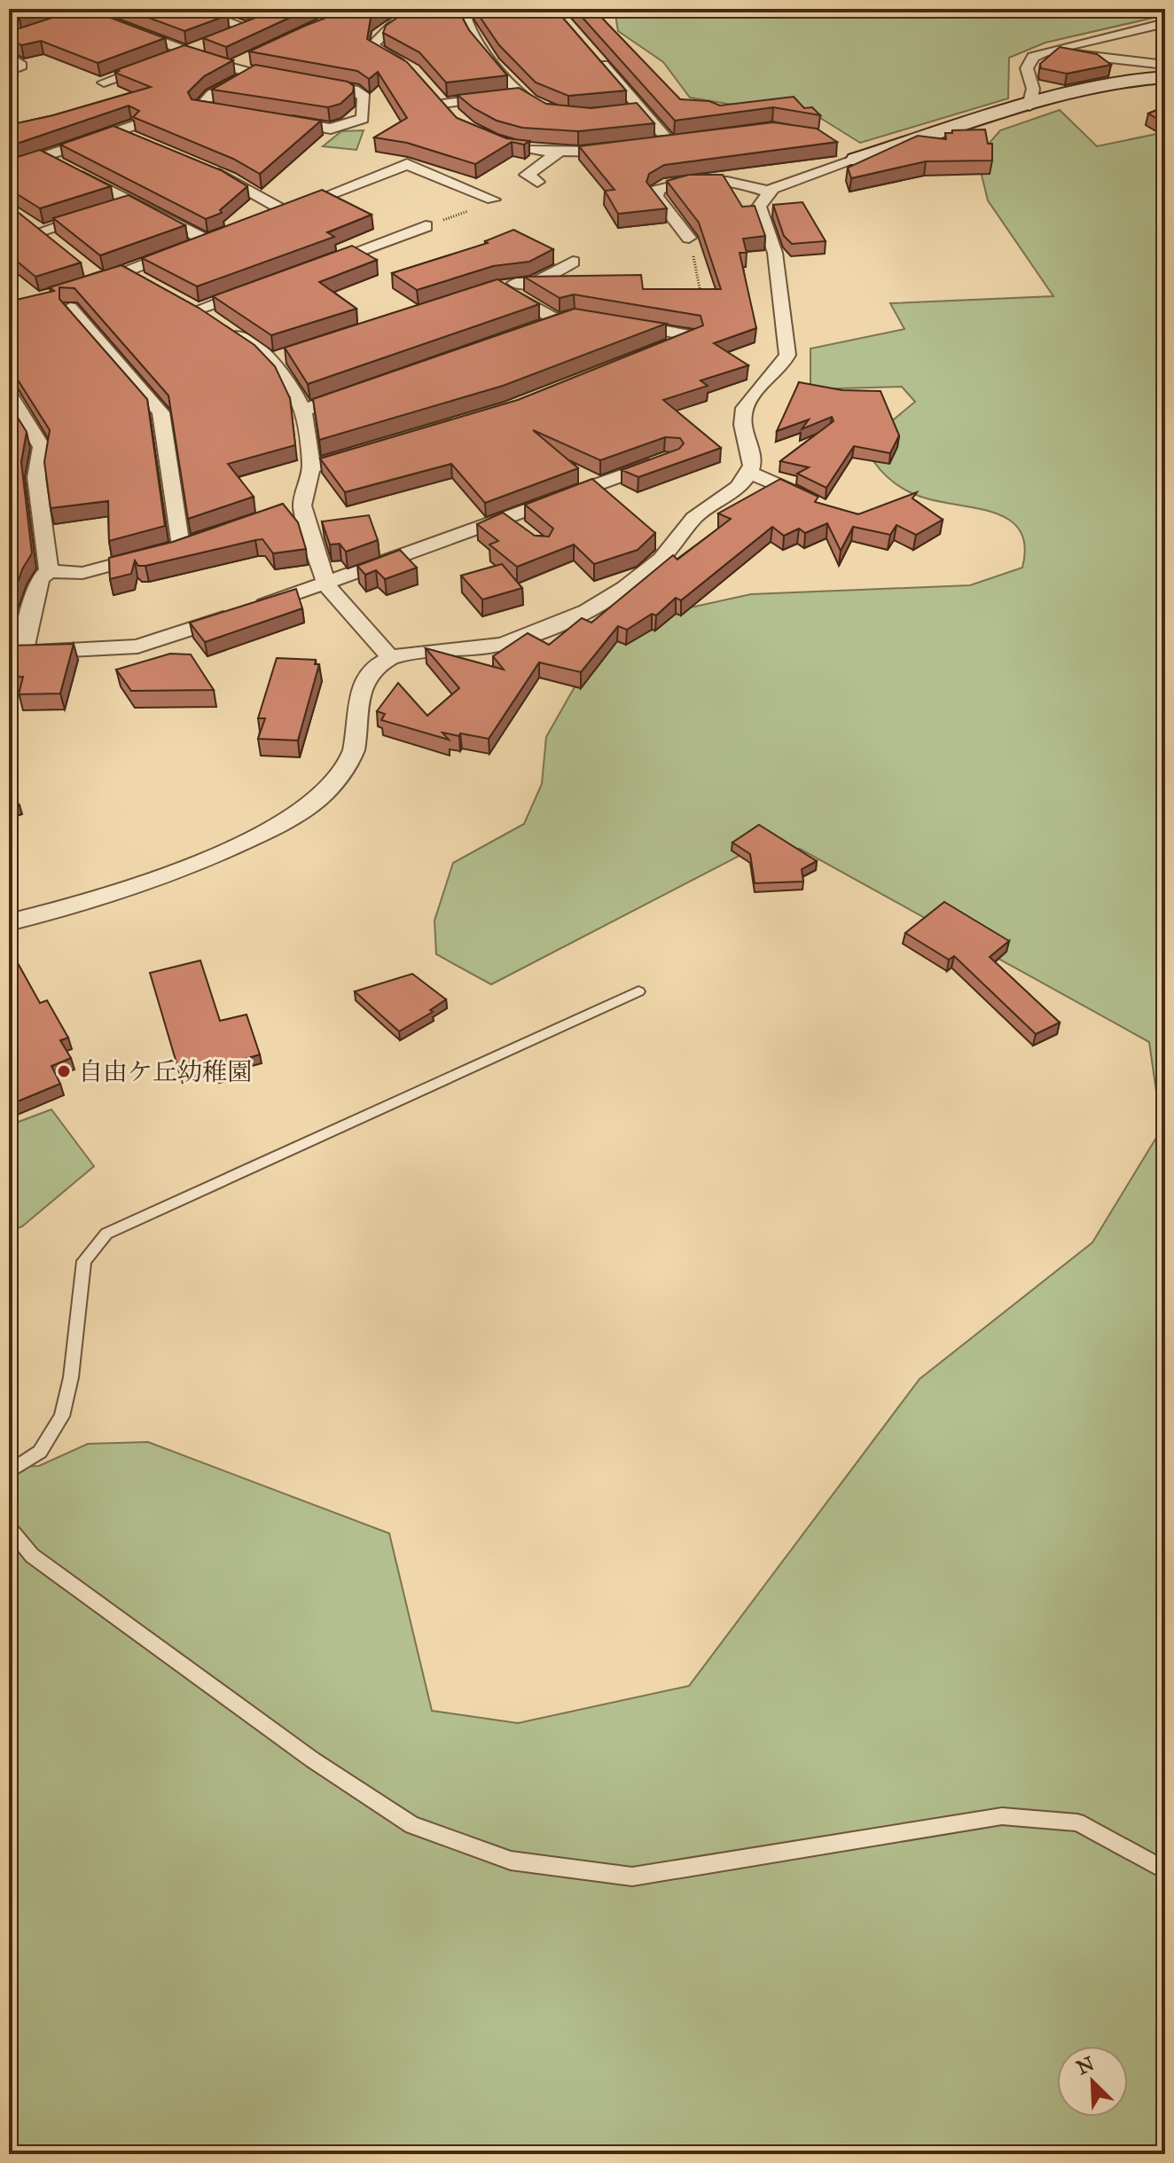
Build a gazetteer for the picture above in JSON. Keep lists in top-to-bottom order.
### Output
{
  "places": ["自由ケ丘幼稚園"],
  "north": "top left"
}
